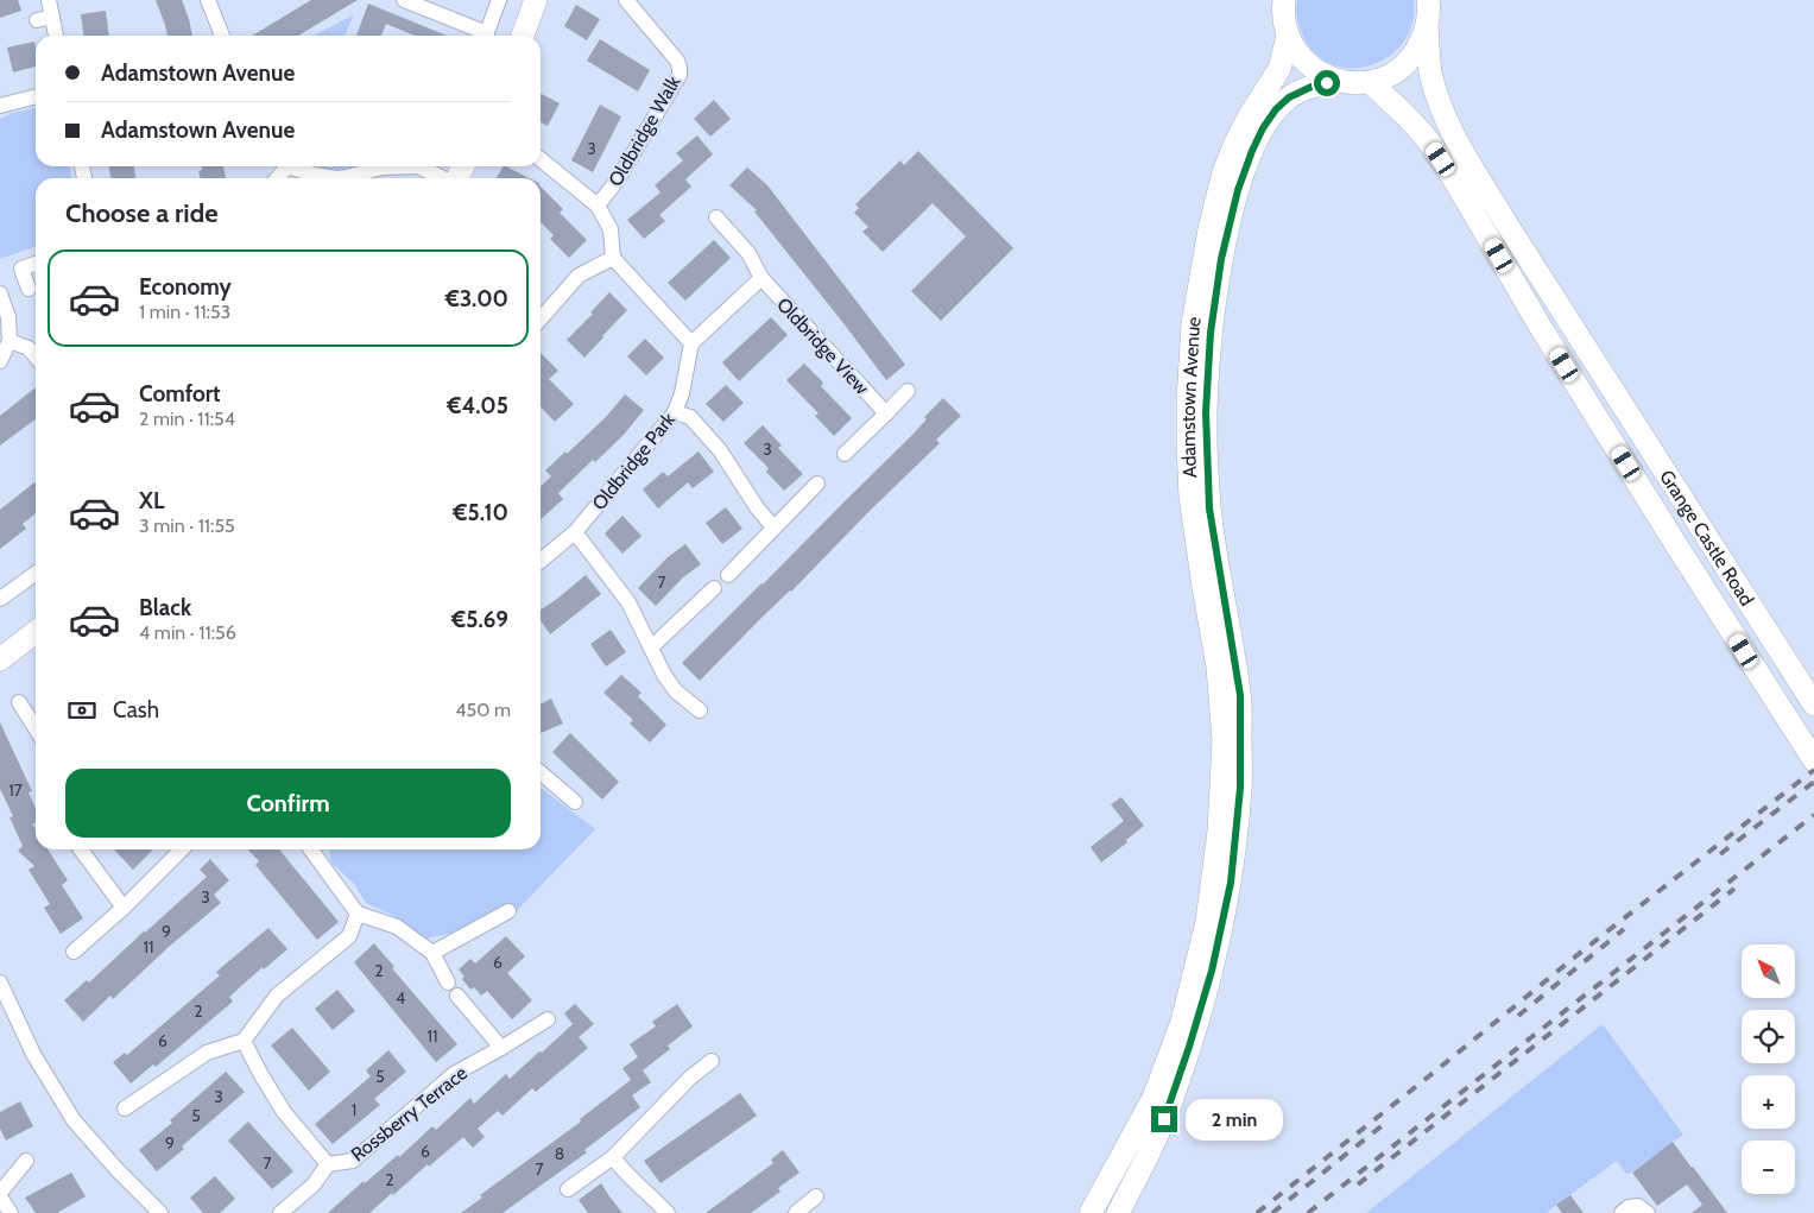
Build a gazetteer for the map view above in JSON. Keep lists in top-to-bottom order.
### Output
{
  "streets": {
    "street": [
      "Oldbridge Walk",
      "Oldbridge View",
      "Adamstown Avenue",
      "Oldbridge Park",
      "Grange Castle Road",
      "Rossberry Terrace"
    ]
  },
  "crossings": [
    ["Adamstown Avenue", "Grange Castle Road"]
  ],
  "house_numbers": [
    "3",
    "3",
    "7",
    "17",
    "3",
    "9",
    "11",
    "6",
    "2",
    "4",
    "2",
    "11",
    "6",
    "5",
    "3",
    "1",
    "5",
    "9",
    "6",
    "8",
    "7",
    "7",
    "2"
  ],
  "north": "top left",
  "page": {
    "banner": ["Adamstown Avenue", "Adamstown Avenue"],
    "heading": "Choose a ride",
    "list": [
      {
        "name": "Economy",
        "note": "1 min · 11:53",
        "value": "€3.00"
      },
      {
        "name": "Comfort",
        "note": "2 min · 11:54",
        "value": "€4.05"
      },
      {
        "name": "XL",
        "note": "3 min · 11:55",
        "value": "€5.10"
      },
      {
        "name": "Black",
        "note": "4 min · 11:56",
        "value": "€5.69"
      }
    ],
    "pay": ["Cash", "450 m"],
    "buttons": "Confirm",
    "map_buttons": ["+", "−"],
    "bubble": "2 min"
  }
}
